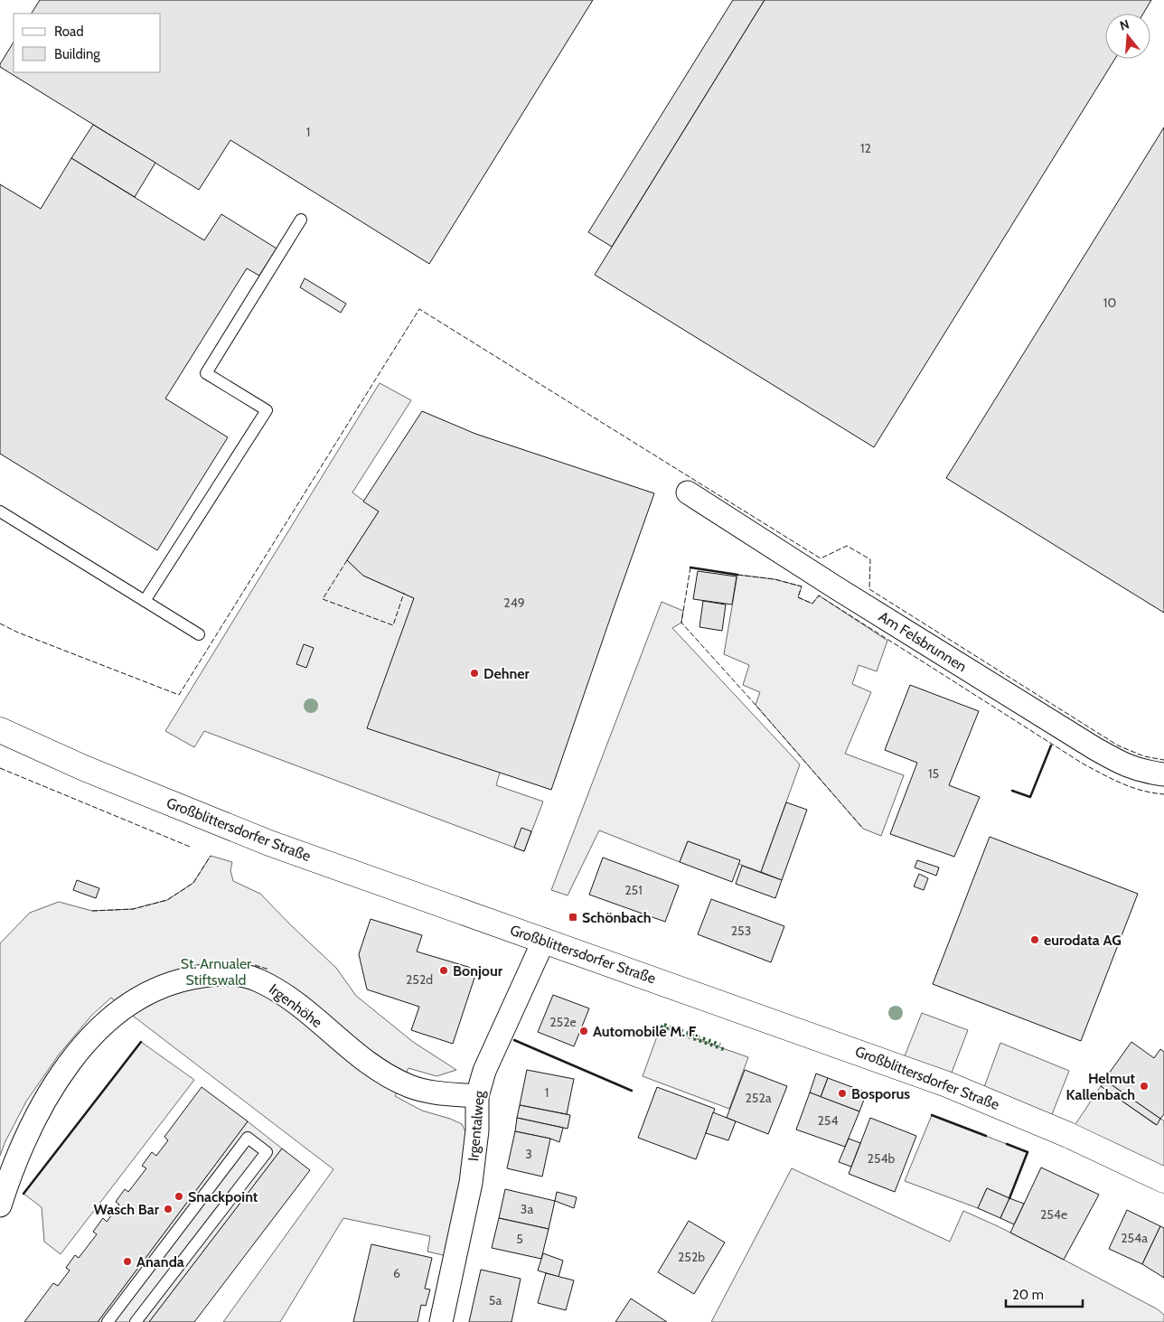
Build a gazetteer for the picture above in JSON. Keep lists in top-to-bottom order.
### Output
{
  "streets": {
    "main road": ["Großblittersdorfer Straße"],
    "street": ["Am Felsbrunnen", "Irgenhöhe", "Irgentalweg"]
  },
  "crossings": [
    ["Großblittersdorfer Straße", "Irgentalweg"],
    ["Irgenhöhe", "Irgentalweg"]
  ],
  "parks": ["St. Arnualer Stiftswald"],
  "places": {
    "other": [
      "Dehner",
      "eurodata AG",
      "Bonjour",
      "Automobile M. F.",
      "Helmut Kallenbach",
      "Bosporus",
      "Snackpoint",
      "Wasch Bar",
      "Ananda"
    ],
    "transit": ["Schönbach"]
  },
  "house_numbers": [
    "1",
    "12",
    "10",
    "249",
    "15",
    "251",
    "253",
    "252d",
    "252e",
    "1",
    "252a",
    "254",
    "3",
    "254b",
    "3a",
    "254e",
    "254a",
    "5",
    "252b",
    "6",
    "5a"
  ],
  "legend": ["Road", "Building"],
  "scale_bar": "20 m",
  "north": "top"
}
